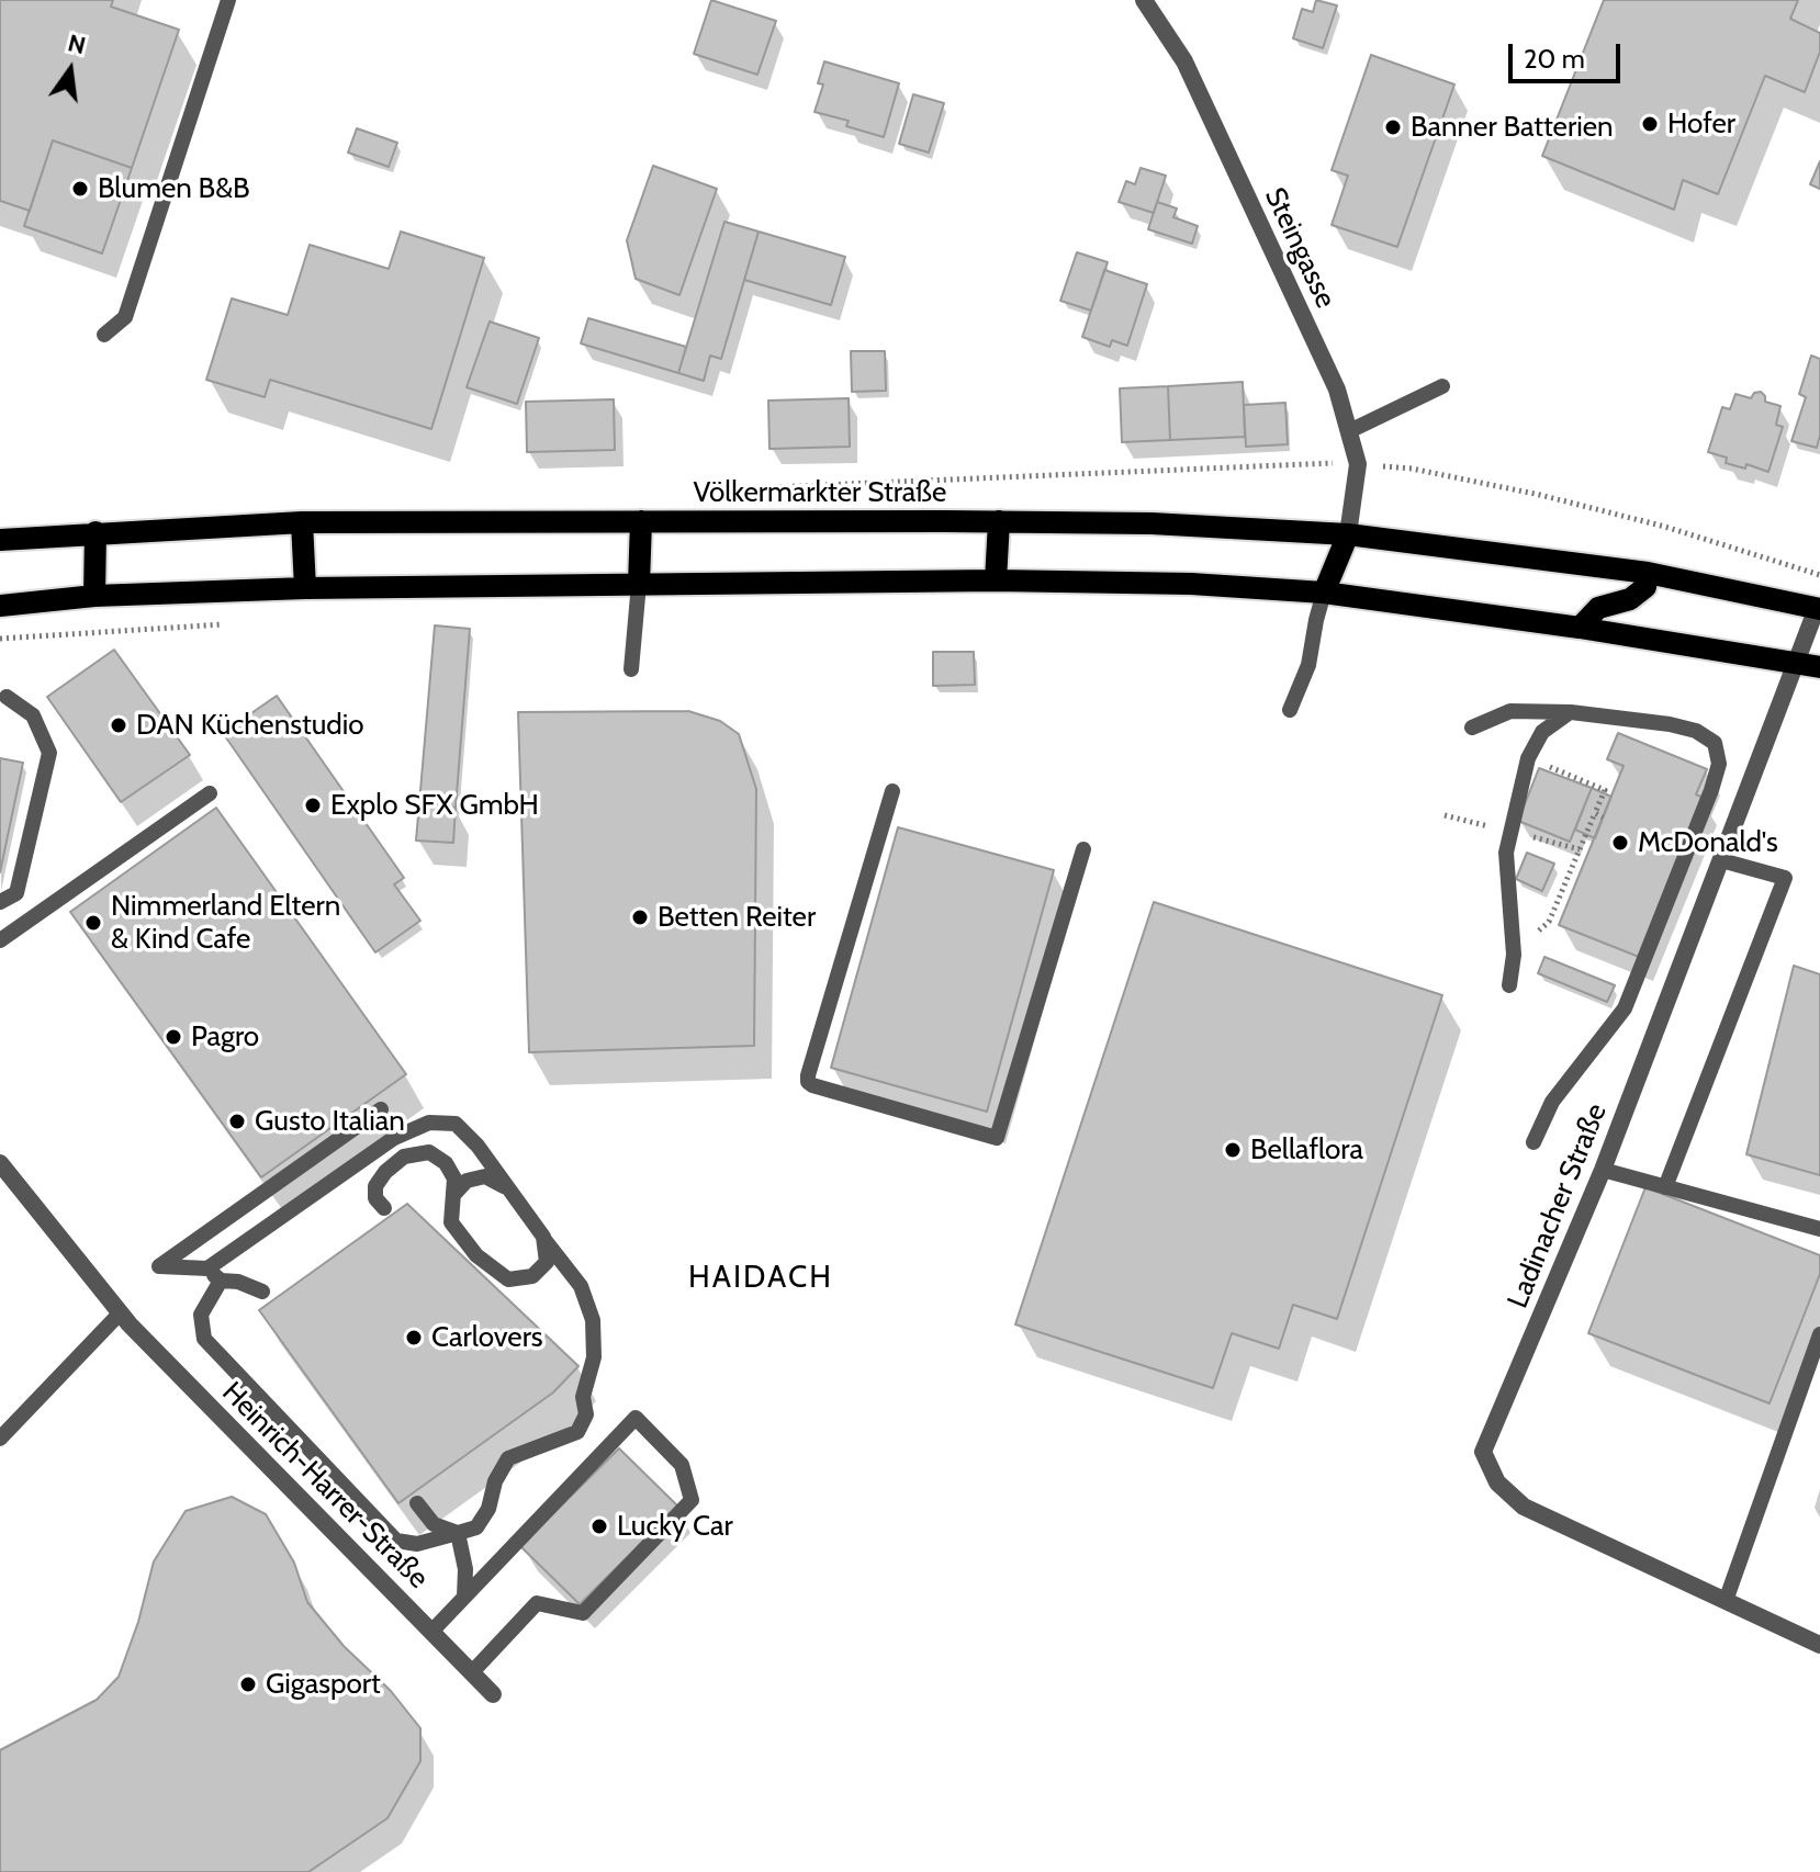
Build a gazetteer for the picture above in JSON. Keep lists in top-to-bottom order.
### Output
{
  "streets": {
    "main road": ["Völkermarkter Straße"],
    "street": ["Steingasse", "Ladinacher Straße", "Heinrich-Harrer-Straße"]
  },
  "crossings": [
    ["Steingasse", "Völkermarkter Straße"],
    ["Völkermarkter Straße", "Ladinacher Straße"]
  ],
  "districts": ["HAIDACH"],
  "places": [
    "Hofer",
    "Banner Batterien",
    "Blumen B&B",
    "DAN Küchenstudio",
    "Explo SFX GmbH",
    "McDonald's",
    "Betten Reiter",
    "Nimmerland Eltern & Kind Cafe",
    "Pagro",
    "Gusto Italian",
    "Bellaflora",
    "Carlovers",
    "Lucky Car",
    "Gigasport"
  ],
  "scale_bar": "20 m",
  "north": "top"
}
